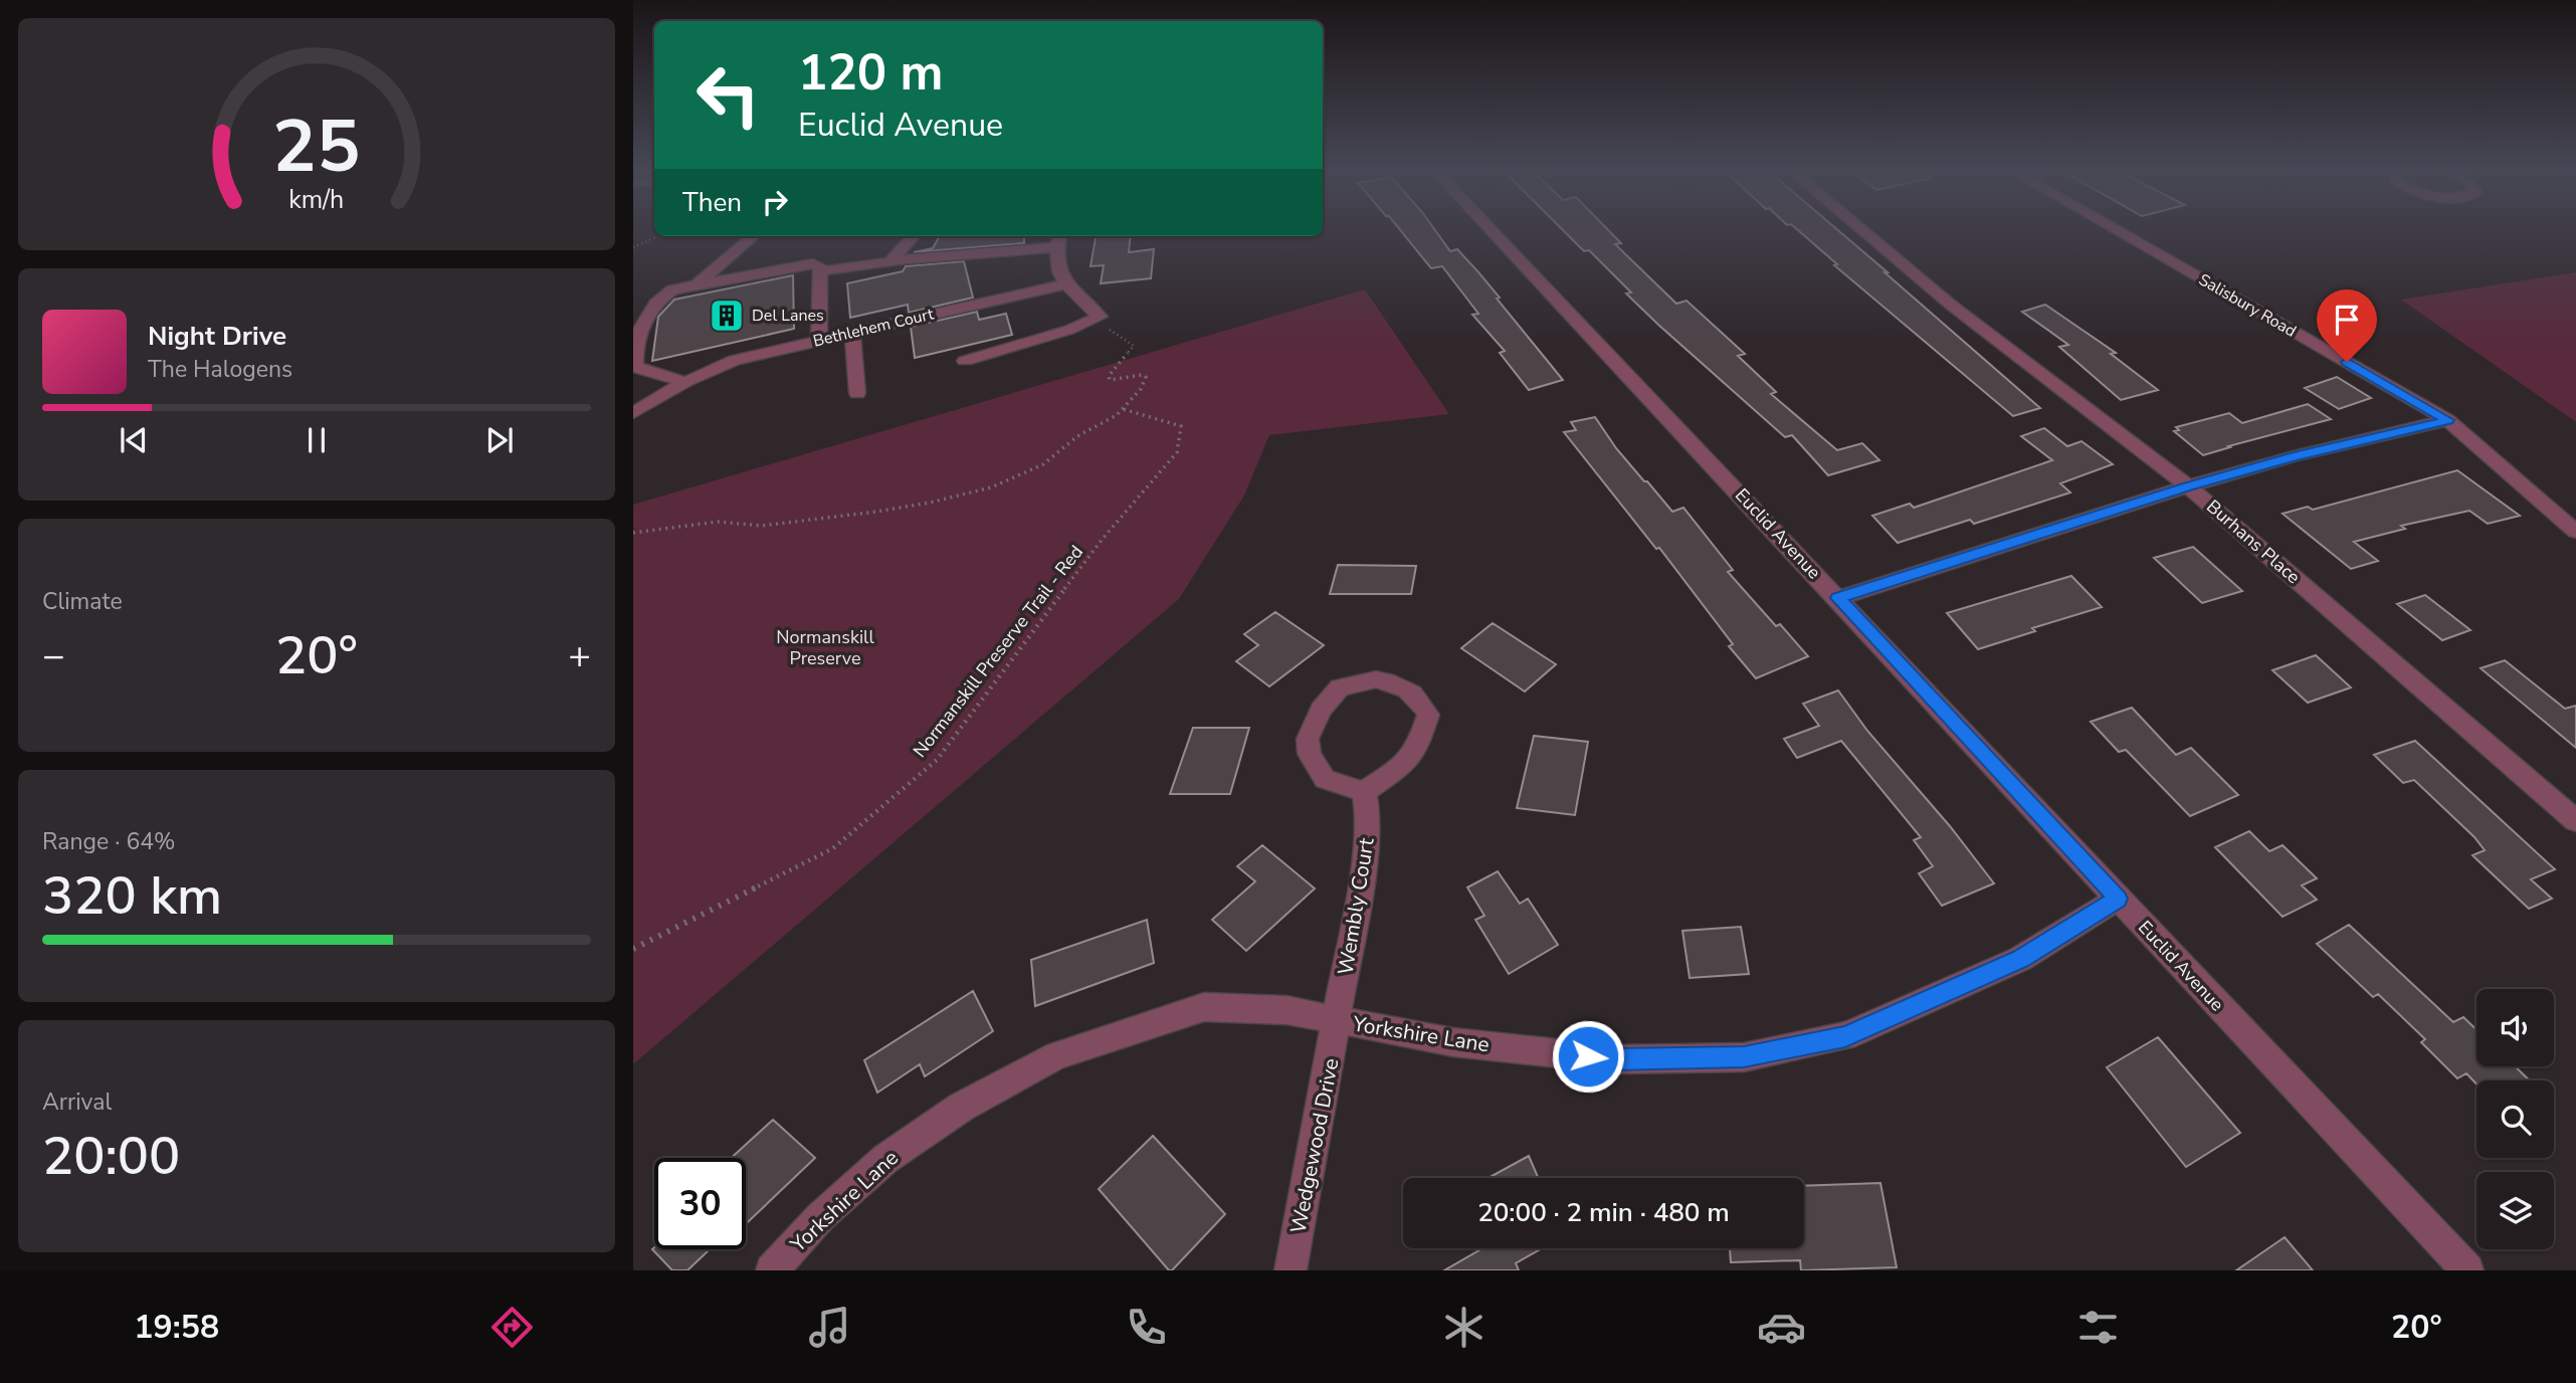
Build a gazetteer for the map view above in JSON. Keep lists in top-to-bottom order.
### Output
{
  "streets": {
    "street": [
      "Salisbury Road",
      "Bethlehem Court",
      "Euclid Avenue",
      "Burhans Place",
      "Wembly Court",
      "Yorkshire Lane",
      "Wedgewood Drive"
    ],
    "path": ["Normanskill Preserve Trail - Red"]
  },
  "crossings": [
    ["Euclid Avenue", "Yorkshire Lane"],
    ["Wembly Court", "Yorkshire Lane"],
    ["Wembly Court", "Wedgewood Drive"],
    ["Yorkshire Lane", "Wedgewood Drive"]
  ],
  "parks": ["Normanskill Preserve"],
  "places": {
    "building": ["Del Lanes"]
  },
  "page": {
    "turn": ["120 m", "Euclid Avenue"],
    "then": "Then",
    "song": ["Night Drive", "The Halogens"],
    "tile": [
      "Climate",
      ["Range · 64%", "320 km"],
      ["Arrival", "20:00"]
    ],
    "heat": ["−", "20°", "+"],
    "limit": "30",
    "trip": "20:00 · 2 min · 480 m",
    "tabs": ["19:58", "20°"],
    "gauge": ["25", "km/h"]
  }
}
